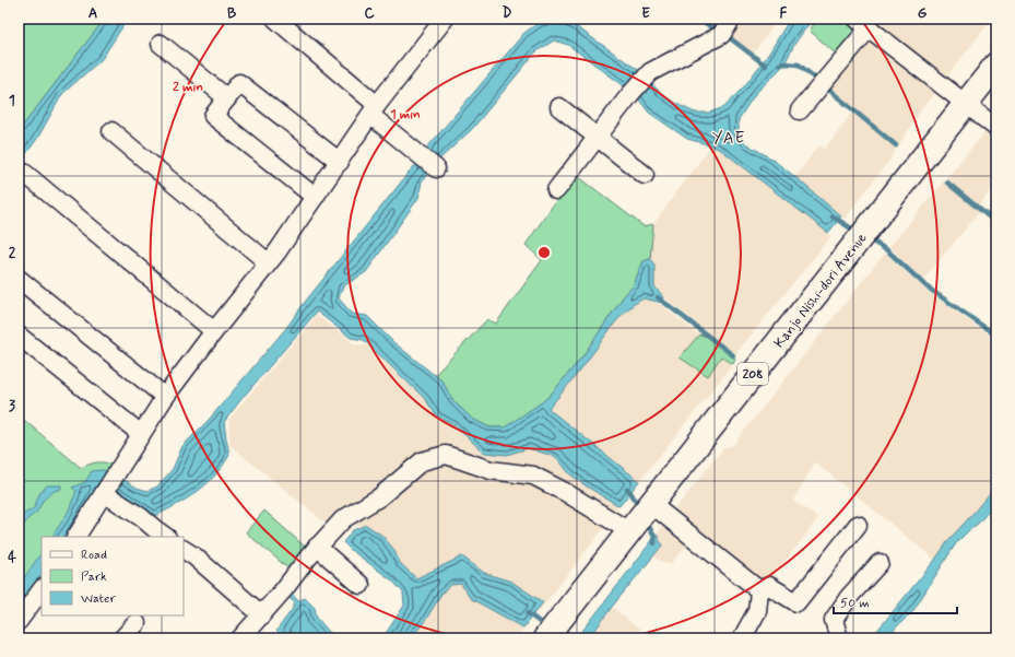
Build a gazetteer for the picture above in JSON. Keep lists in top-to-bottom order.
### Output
{
  "streets": {
    "highway": ["Kanjo Nishi-dori Avenue", "208"]
  },
  "districts": ["YAE"],
  "legend": ["Road", "Park", "Water"],
  "scale_bar": "50 m",
  "grid": {
    "columns": [
      "A",
      "B",
      "C",
      "D",
      "E",
      "F",
      "G"
    ],
    "rows": [
      "1",
      "2",
      "3",
      "4"
    ]
  },
  "rings": ["2 min", "1 min"]
}
